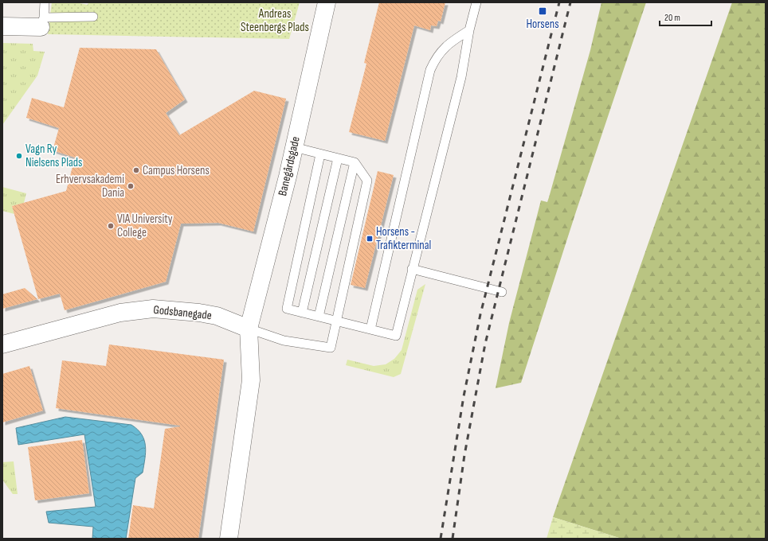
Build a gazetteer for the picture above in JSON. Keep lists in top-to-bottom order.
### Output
{
  "streets": {
    "street": ["Banegårdsgade", "Godsbanegade"]
  },
  "crossings": [
    ["Banegårdsgade", "Godsbanegade"]
  ],
  "parks": ["Andreas Steenbergs Plads"],
  "places": {
    "transit": ["Horsens", "Horsens - Trafikterminal"],
    "other": [
      "Vagn Ry Nielsens Plads",
      "Campus Horsens",
      "Erhvervsakademi Dania",
      "VIA University College"
    ]
  },
  "scale_bar": "20 m"
}
